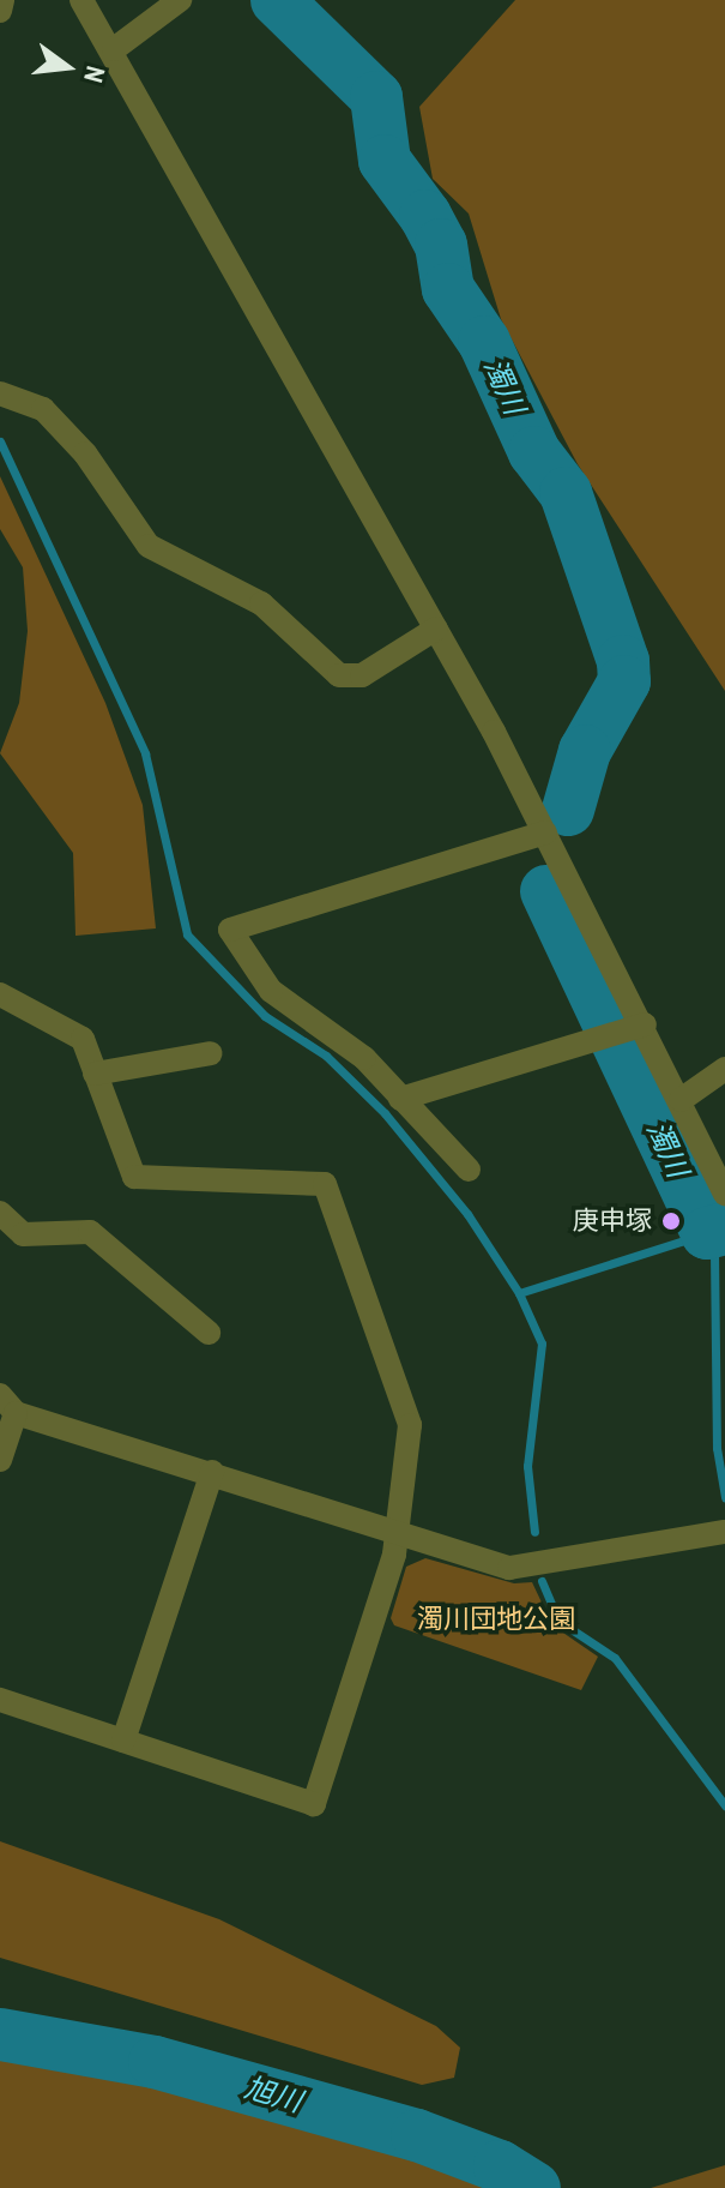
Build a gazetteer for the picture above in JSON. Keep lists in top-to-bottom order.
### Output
{
  "water": ["濁川", "旭川"],
  "parks": ["濁川団地公園"],
  "places": ["庚申塚"],
  "north": "right"
}
